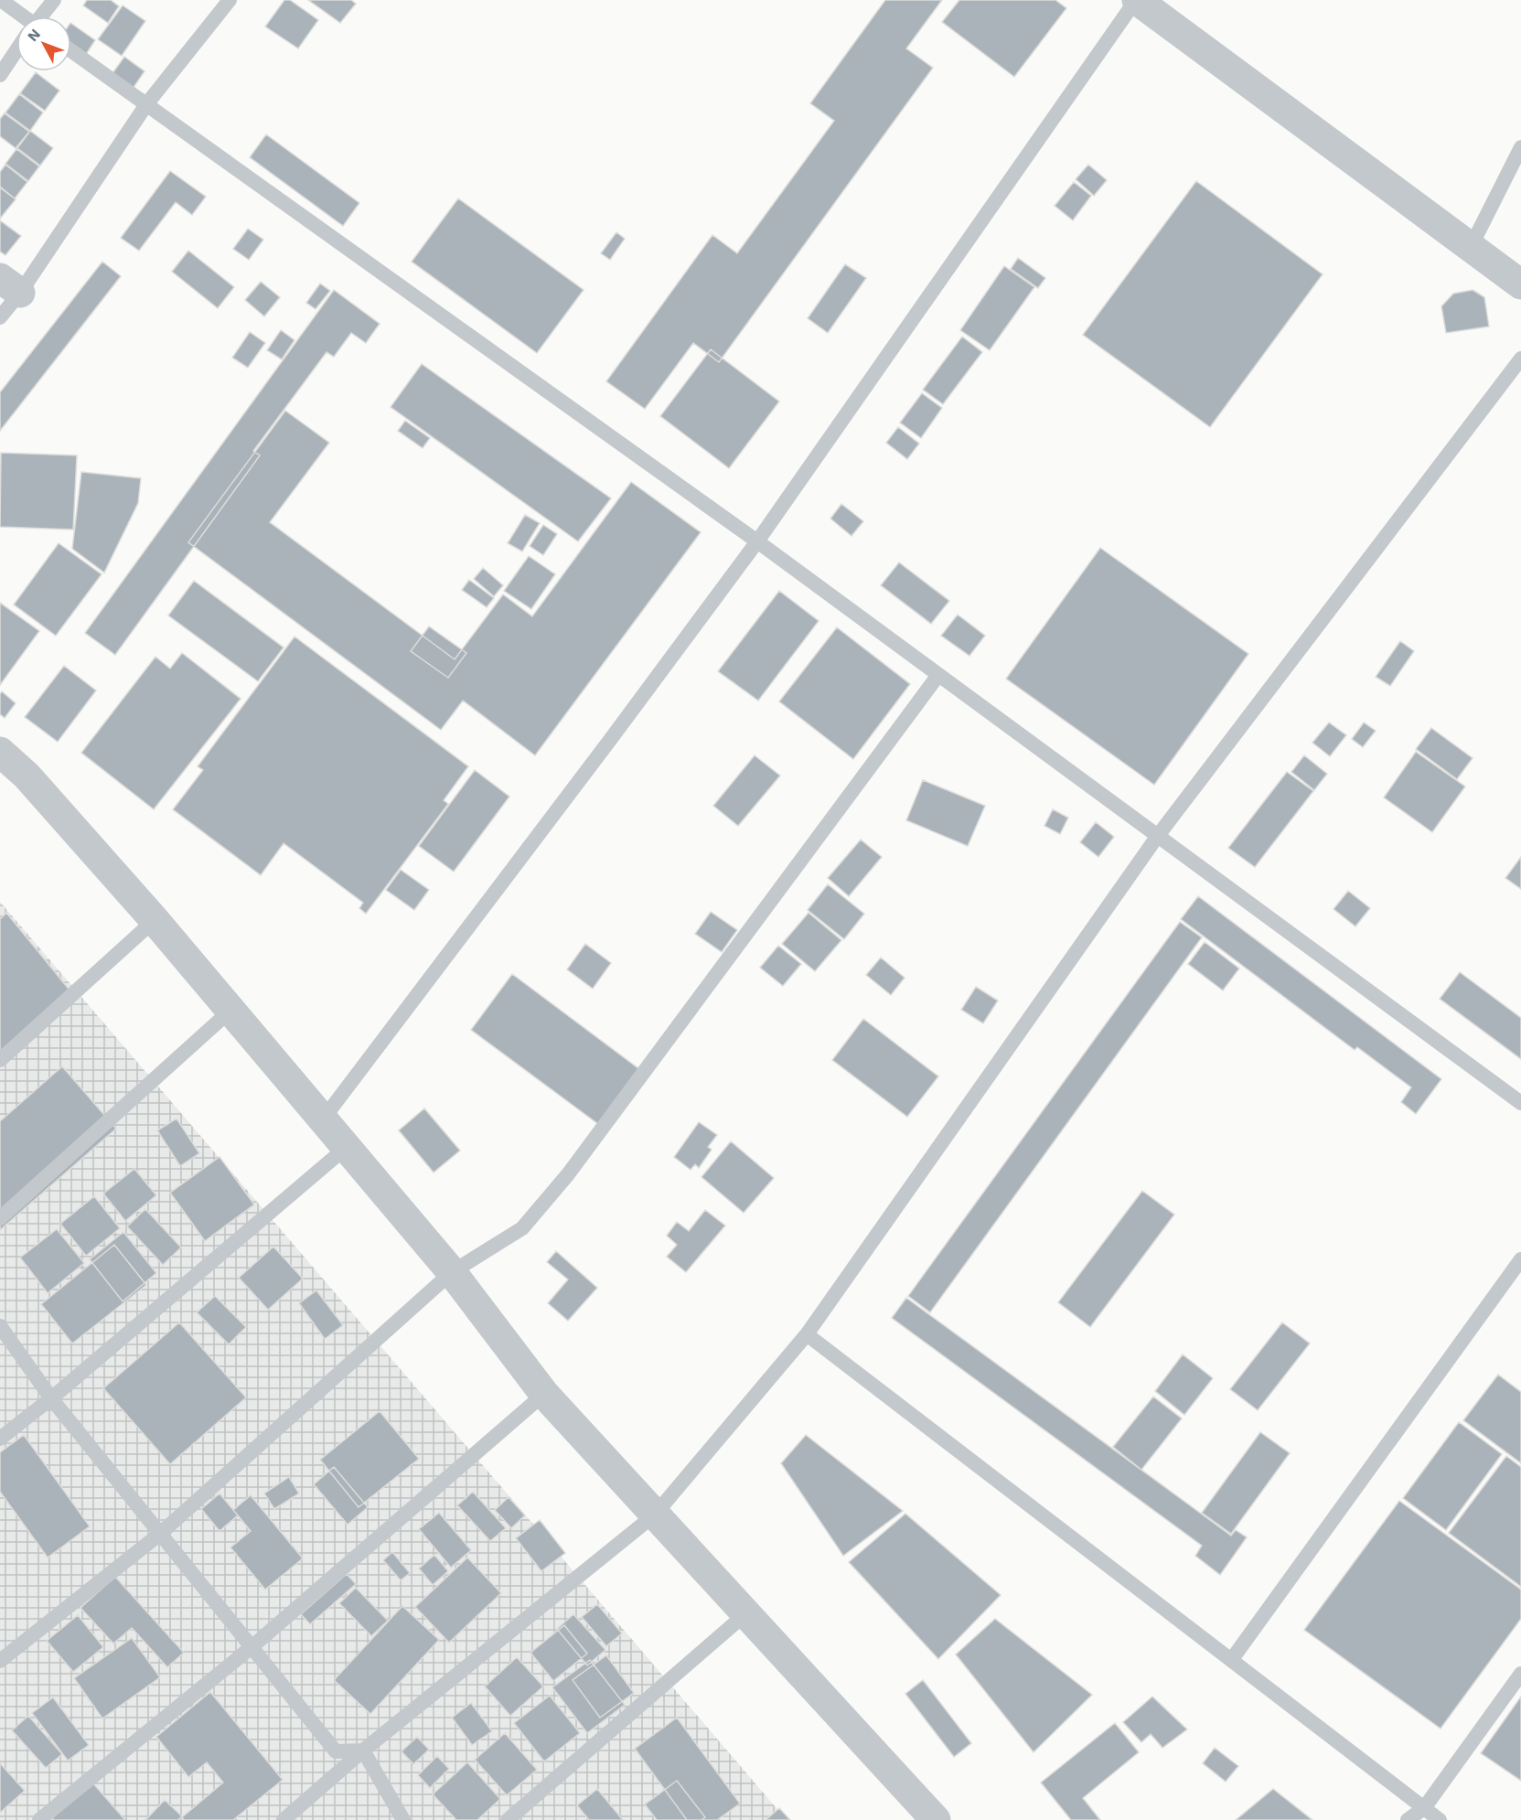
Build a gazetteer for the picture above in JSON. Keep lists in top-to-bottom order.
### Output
{
  "north": "top left"
}
